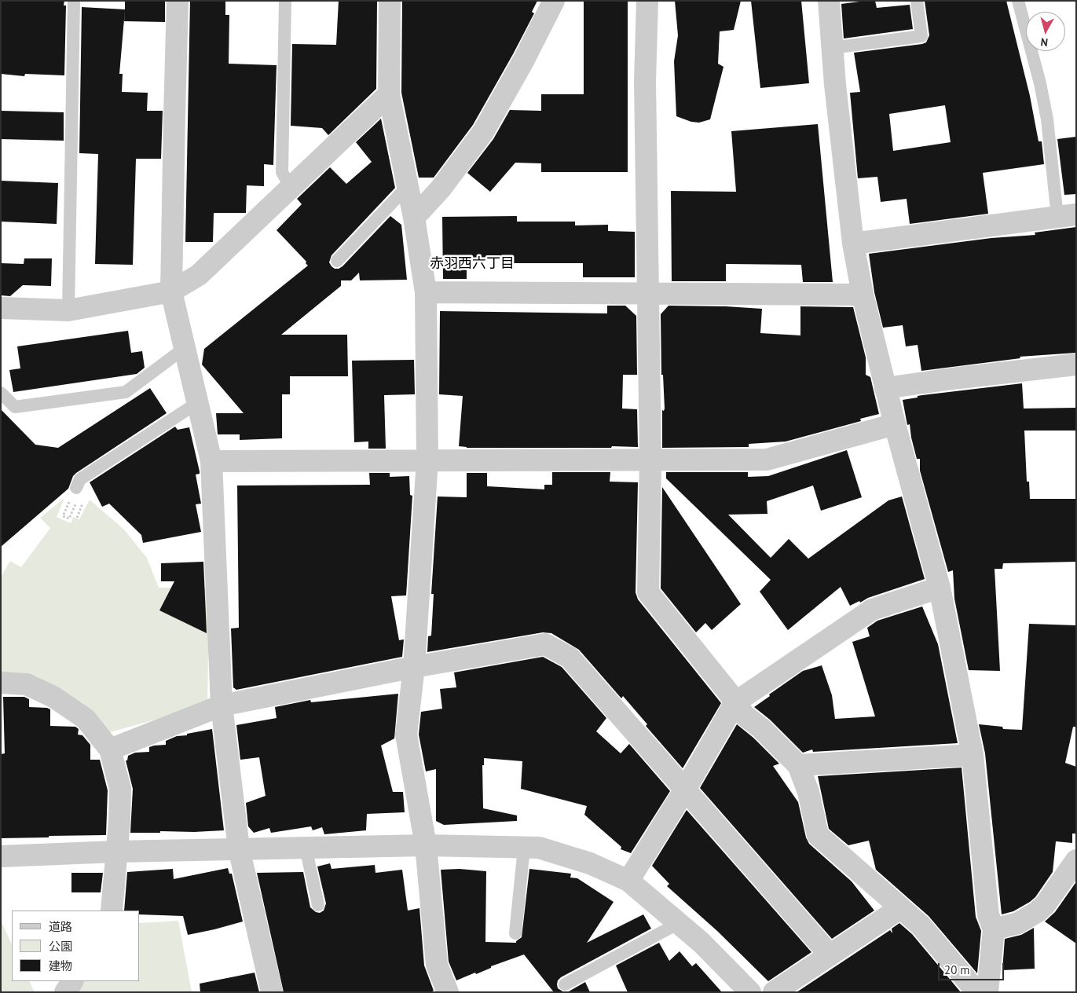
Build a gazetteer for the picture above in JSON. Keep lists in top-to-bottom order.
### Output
{
  "districts": ["赤羽西六丁目"],
  "legend": ["道路", "公園", "建物"],
  "scale_bar": "20 m",
  "north": "bottom"
}
